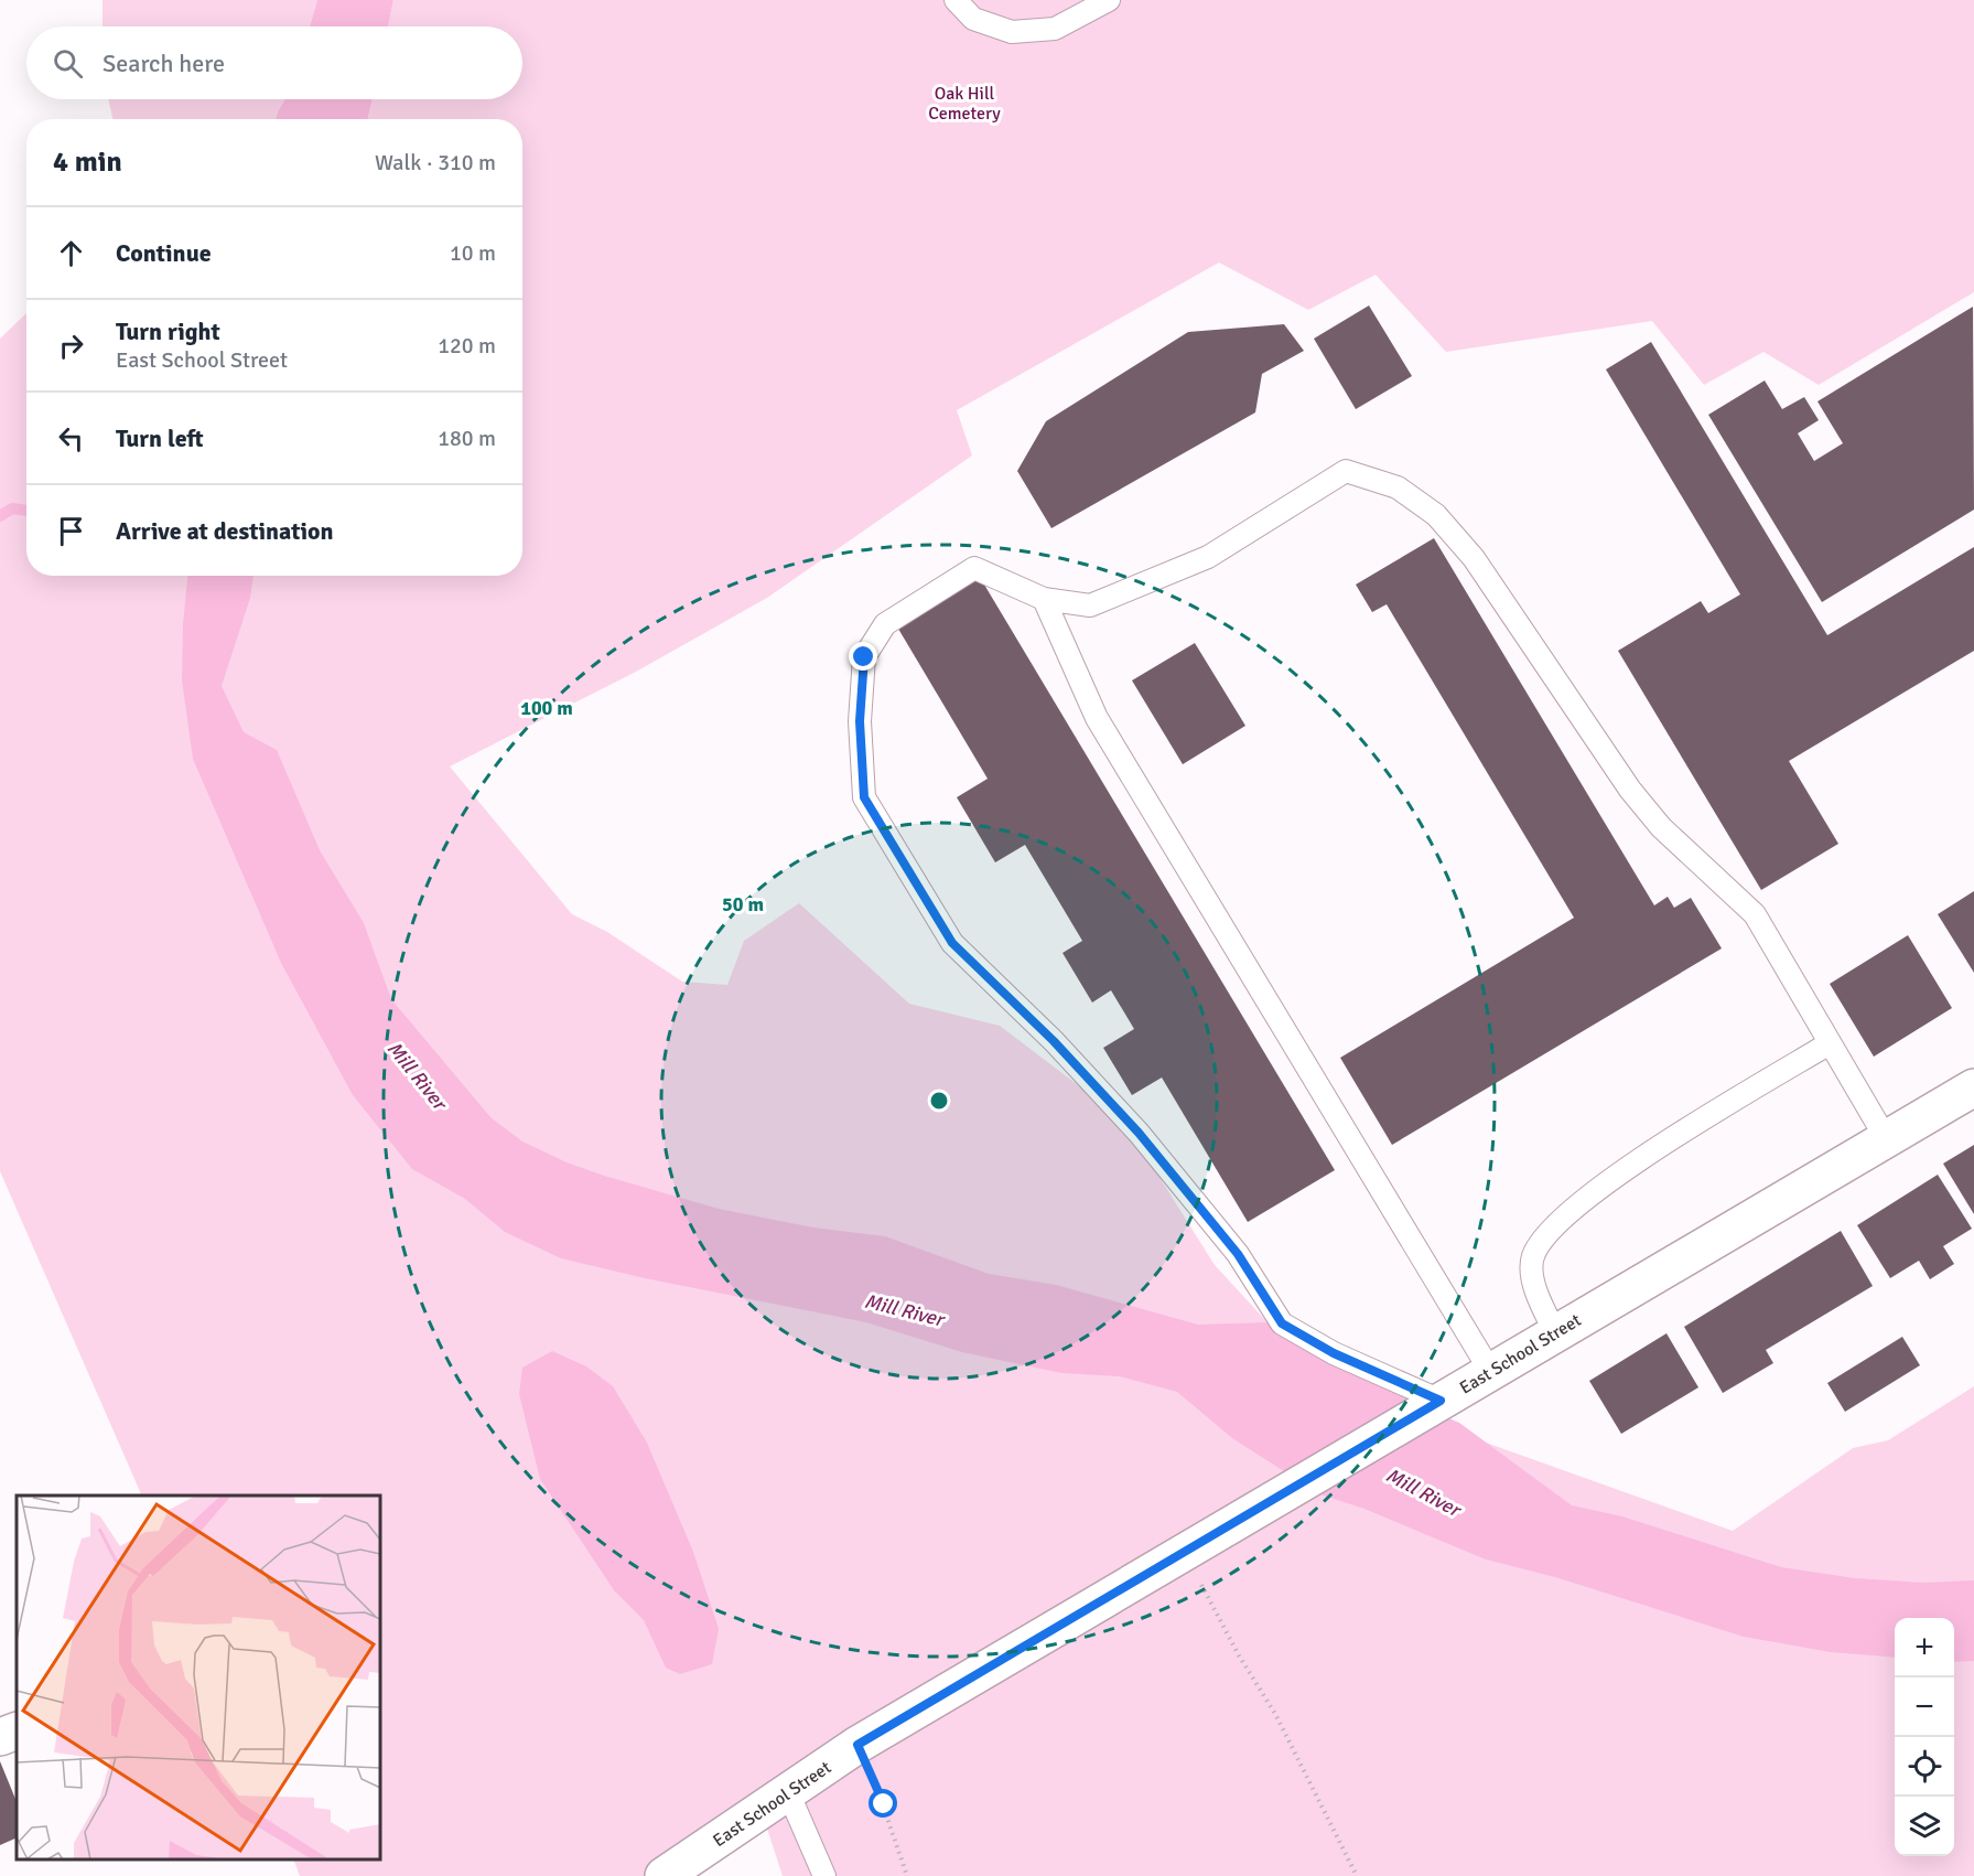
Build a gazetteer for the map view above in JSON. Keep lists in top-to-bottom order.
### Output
{
  "streets": {
    "street": ["East School Street"]
  },
  "water": ["Mill River"],
  "parks": ["Oak Hill Cemetery"],
  "page": {
    "search": "Search here",
    "heading": ["4 min", "Walk · 310 m"],
    "list": [
      ["Continue", "10 m"],
      ["Turn right", "East School Street", "120 m"],
      ["Turn left", "180 m"],
      "Arrive at destination"
    ],
    "map_buttons": ["+", "−"]
  },
  "rings": ["100 m", "50 m"]
}
